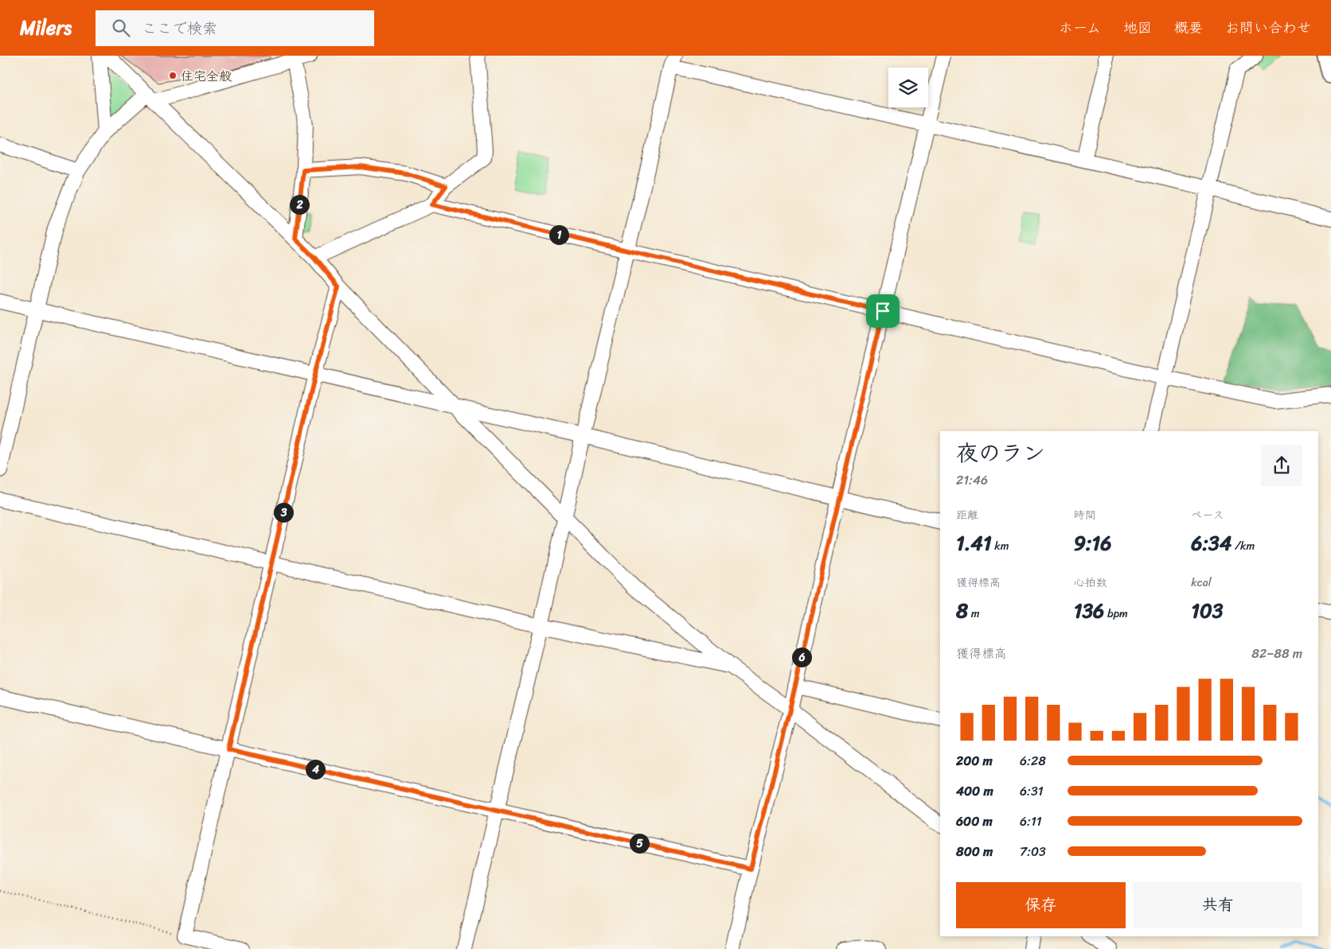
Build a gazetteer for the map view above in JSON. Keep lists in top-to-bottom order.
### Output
{
  "places": ["住宅全般"],
  "page": {
    "header": "Milers",
    "search": "ここで検索",
    "nav": [
      "ホーム",
      "地図",
      "概要",
      "お問い合わせ"
    ],
    "pins": [
      "2",
      "1",
      "3",
      "6",
      "4",
      "5"
    ],
    "heading": ["夜のラン", "21:46"],
    "stats": [
      ["距離", "1.41 km"],
      ["時間", "9:16"],
      ["ペース", "6:34 /km"],
      ["獲得標高", "8 m"],
      ["心拍数", "136 bpm"],
      ["kcal", "103"]
    ],
    "chart": ["獲得標高", "82–88 m"],
    "list": [
      {
        "name": "200 m",
        "note": "6:28"
      },
      {
        "name": "400 m",
        "note": "6:31"
      },
      {
        "name": "600 m",
        "note": "6:11"
      },
      {
        "name": "800 m",
        "note": "7:03"
      }
    ],
    "buttons": ["保存", "共有"]
  }
}
